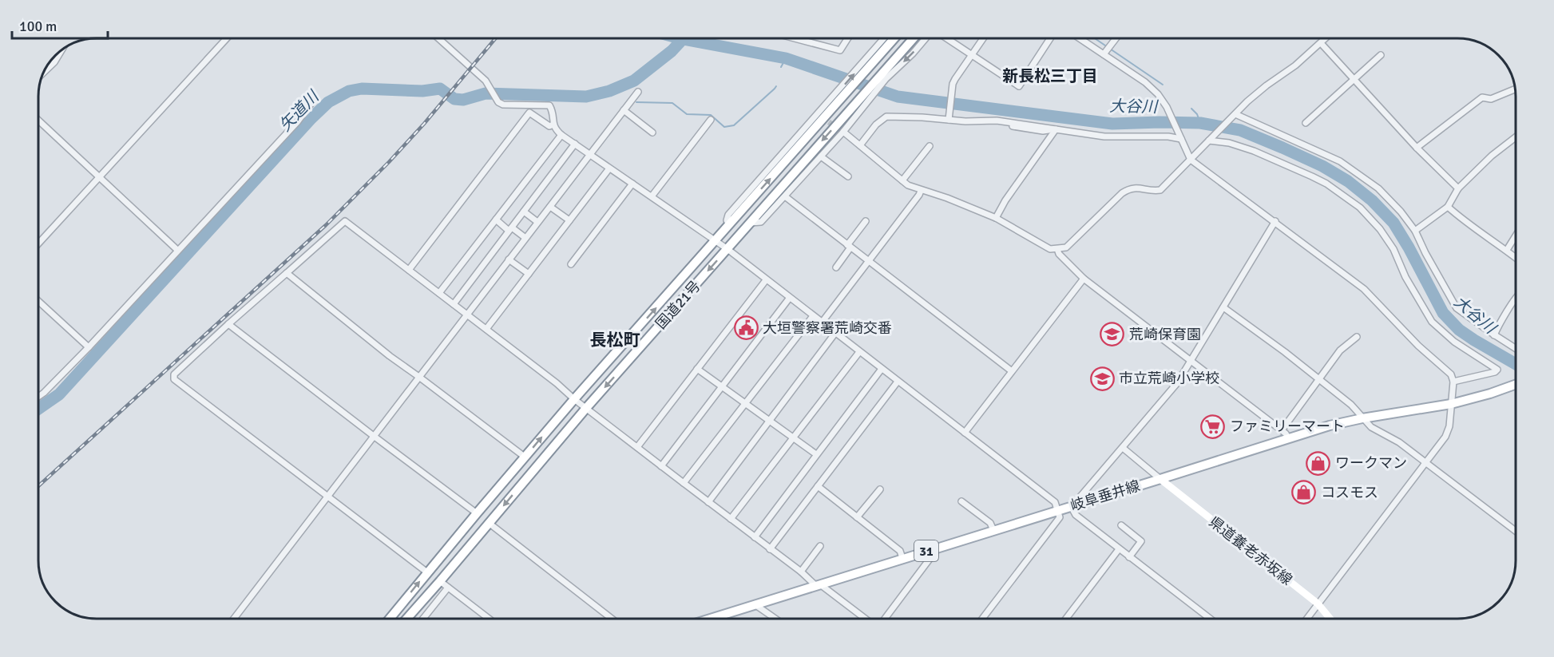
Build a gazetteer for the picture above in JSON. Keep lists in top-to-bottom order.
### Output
{
  "streets": {
    "main road": [
      "国道21号",
      "岐阜垂井線",
      "31",
      "県道養老赤坂線"
    ]
  },
  "crossings": [
    ["岐阜垂井線", "県道養老赤坂線"]
  ],
  "districts": ["新長松三丁目", "長松町"],
  "water": ["大谷川", "矢道川"],
  "places": {
    "public building": ["大垣警察署荒崎交番"],
    "school or university": ["荒崎保育園", "市立荒崎小学校"],
    "supermarket": ["ファミリーマート"],
    "shop": ["ワークマン", "コスモス"]
  },
  "scale_bar": "100 m"
}
